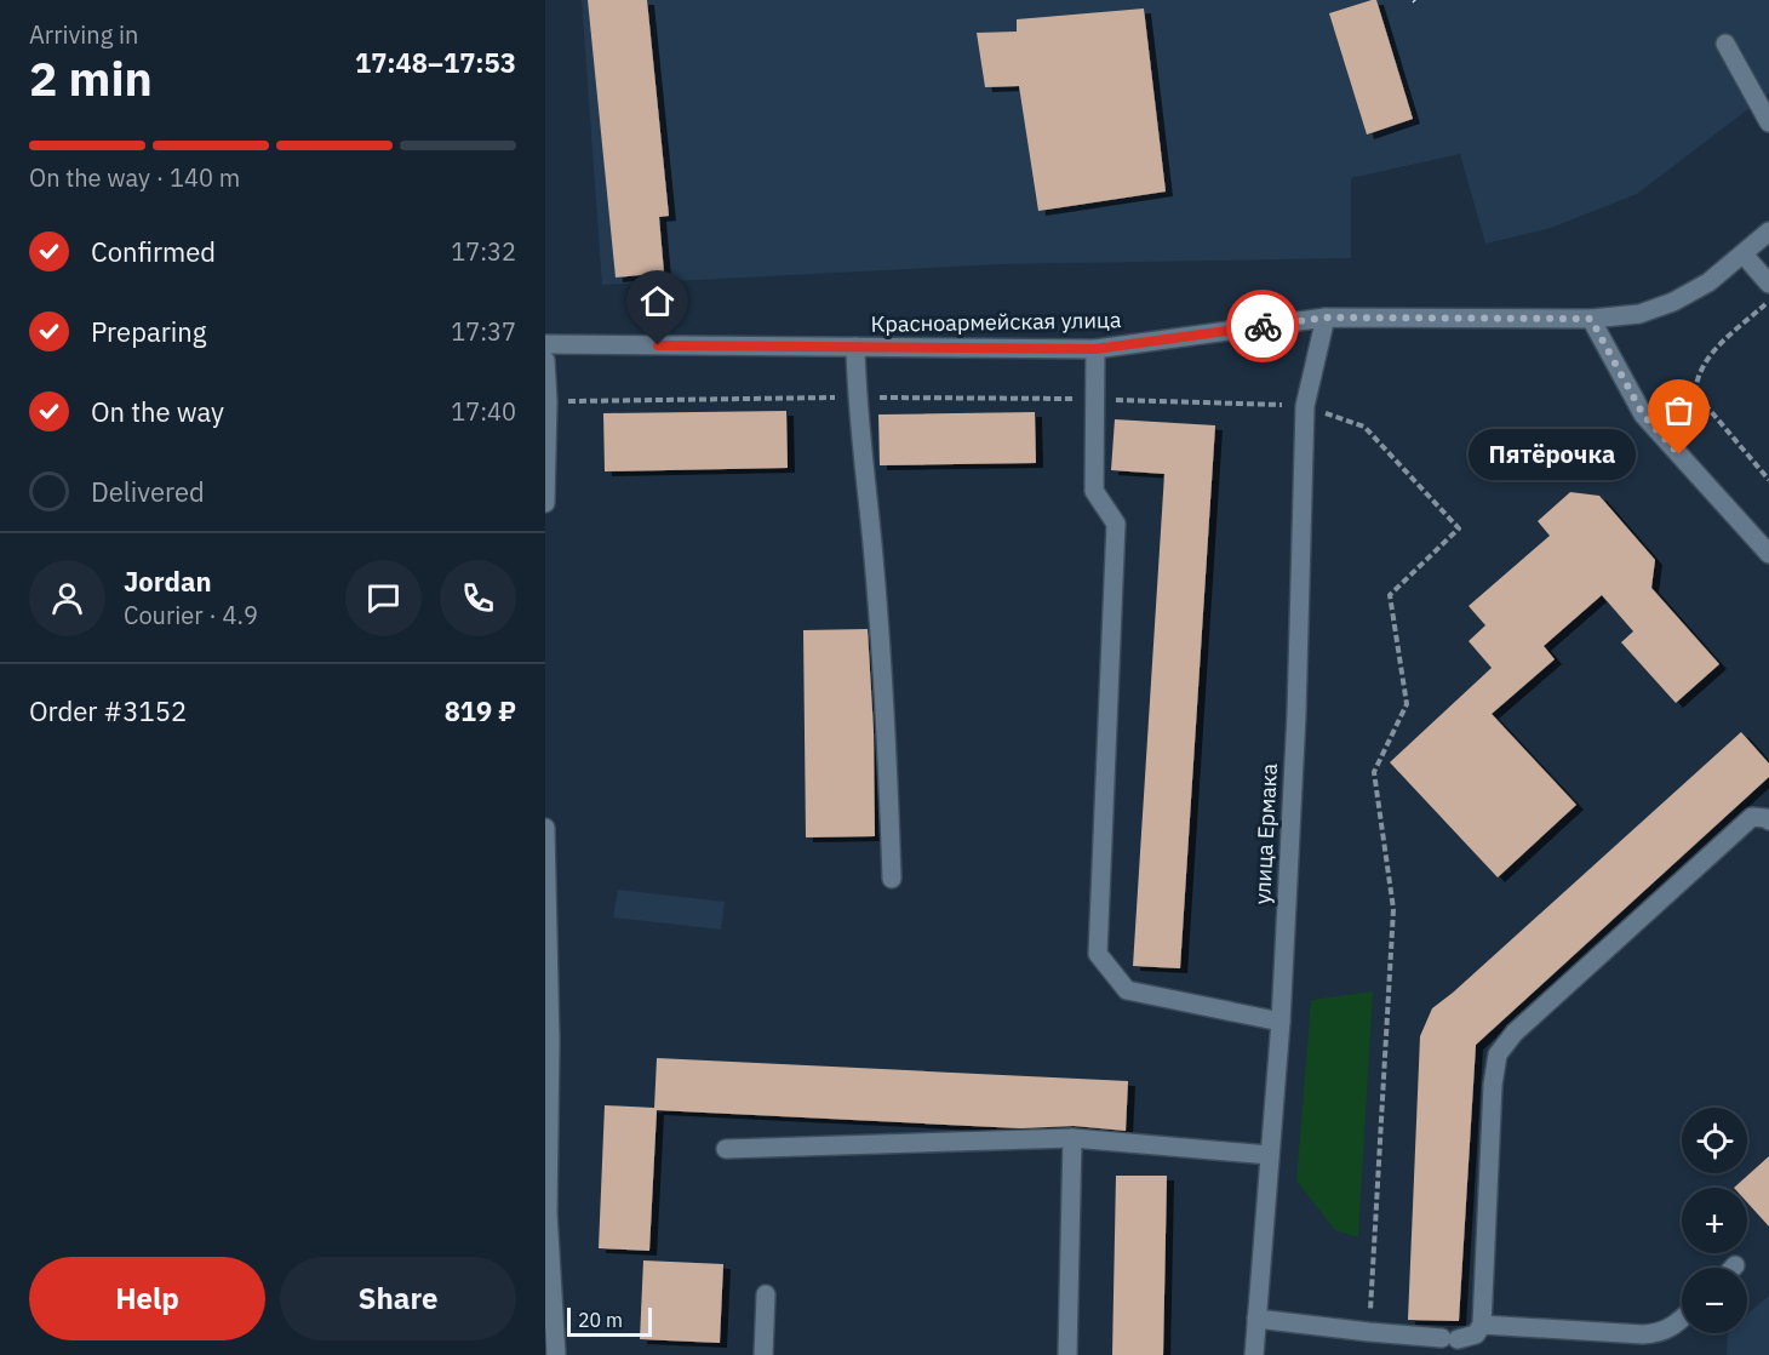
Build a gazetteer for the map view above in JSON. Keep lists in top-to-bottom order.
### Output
{
  "streets": {
    "street": ["Красноармейская улица", "улица Ермака"]
  },
  "crossings": [
    ["Красноармейская улица", "улица Ермака"]
  ],
  "places": ["Пятёрочка"],
  "scale_bar": "20 m",
  "page": {
    "heading": ["2 min", "Arriving in", "17:48–17:53"],
    "panel": [
      "Jordan",
      "Courier · 4.9",
      "Order #3152",
      "819 ₽"
    ],
    "bar": "On the way · 140 m",
    "list": [
      ["Confirmed", "17:32"],
      ["Preparing", "17:37"],
      ["On the way", "17:40"],
      "Delivered"
    ],
    "bubble": "Пятёрочка",
    "map_buttons": ["+", "−"],
    "buttons": ["Help", "Share"],
    "scale": "20 m"
  }
}
